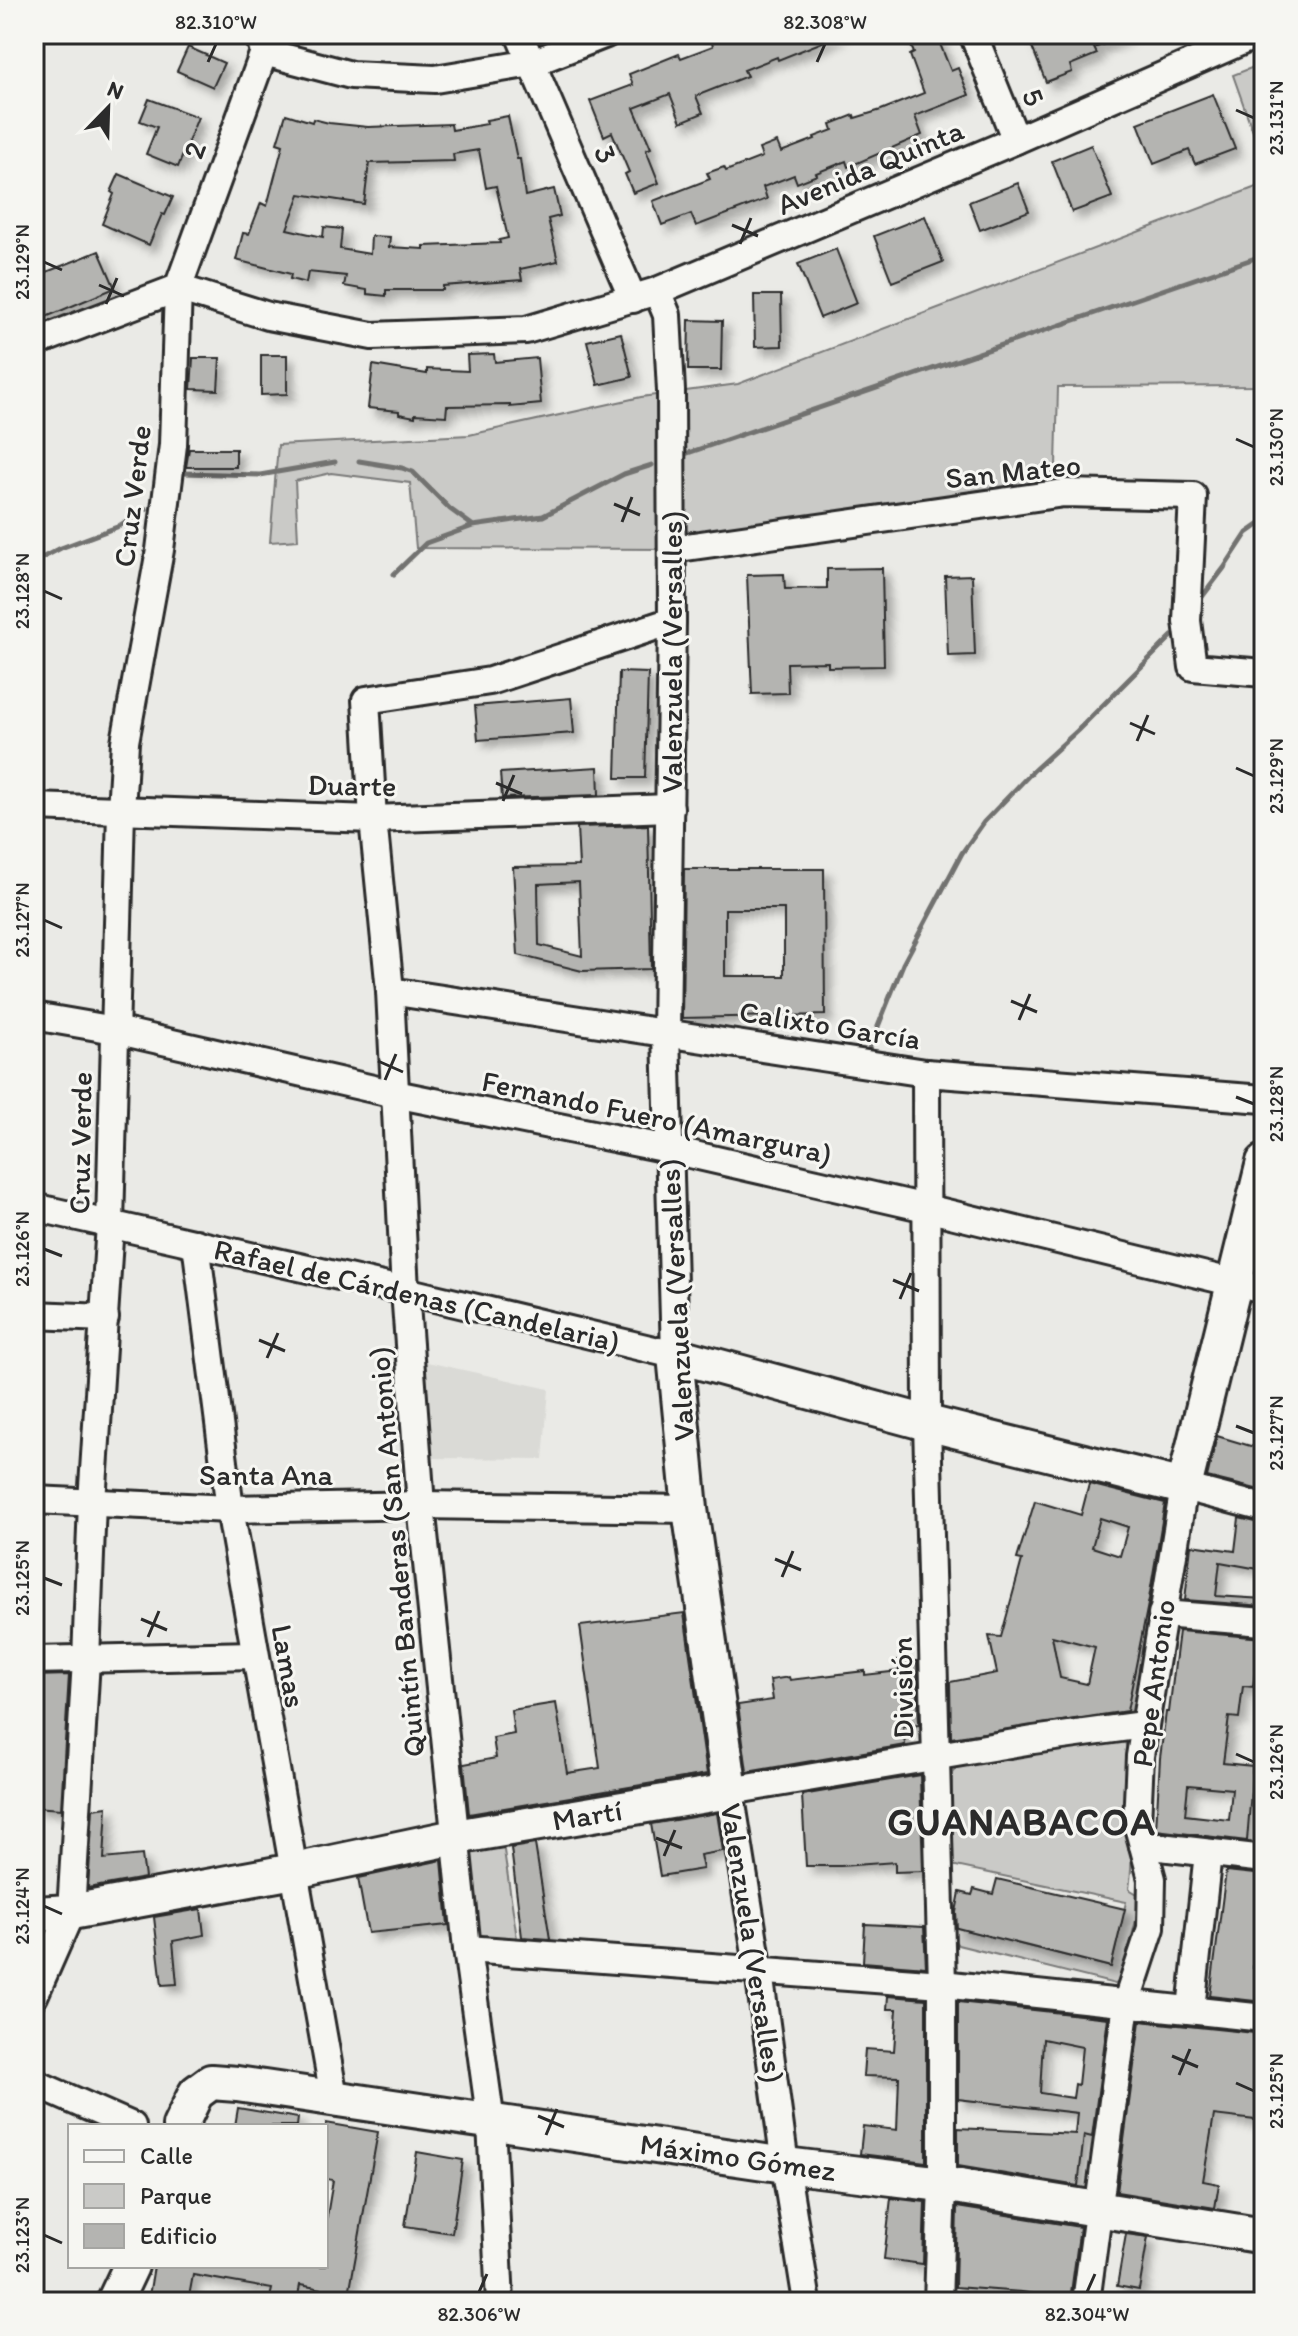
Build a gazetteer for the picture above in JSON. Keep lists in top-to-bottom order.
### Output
{
  "streets": {
    "main road": [
      "Valenzuela (Versalles)",
      "Rafael de Cárdenas (Candelaria)",
      "Pepe Antonio",
      "Martí",
      "Máximo Gómez"
    ],
    "street": [
      "5",
      "2",
      "3",
      "Avenida Quinta",
      "San Mateo",
      "Cruz Verde",
      "Duarte",
      "Calixto García",
      "Fernando Fuero (Amargura)",
      "Santa Ana",
      "Quintín Banderas (San Antonio)",
      "Lamas",
      "División"
    ]
  },
  "crossings": [
    ["5", "Avenida Quinta"],
    ["2", "Avenida Quinta"],
    ["2", "Cruz Verde"],
    ["3", "Avenida Quinta"],
    ["3", "Valenzuela (Versalles)"],
    ["Avenida Quinta", "Cruz Verde"],
    ["Avenida Quinta", "Valenzuela (Versalles)"],
    ["San Mateo", "Valenzuela (Versalles)"],
    ["Cruz Verde", "Duarte"],
    ["Cruz Verde", "Fernando Fuero (Amargura)"],
    ["Cruz Verde", "Rafael de Cárdenas (Candelaria)"],
    ["Cruz Verde", "Santa Ana"],
    ["Cruz Verde", "Martí"],
    ["Valenzuela (Versalles)", "Duarte"],
    ["Valenzuela (Versalles)", "Calixto García"],
    ["Valenzuela (Versalles)", "Fernando Fuero (Amargura)"],
    ["Valenzuela (Versalles)", "Rafael de Cárdenas (Candelaria)"],
    ["Valenzuela (Versalles)", "Santa Ana"],
    ["Valenzuela (Versalles)", "Quintín Banderas (San Antonio)"],
    ["Valenzuela (Versalles)", "Martí"],
    ["Valenzuela (Versalles)", "Máximo Gómez"],
    ["Duarte", "Quintín Banderas (San Antonio)"],
    ["Calixto García", "Quintín Banderas (San Antonio)"],
    ["Calixto García", "División"],
    ["Fernando Fuero (Amargura)", "Quintín Banderas (San Antonio)"],
    ["Fernando Fuero (Amargura)", "Pepe Antonio"],
    ["Fernando Fuero (Amargura)", "División"],
    ["Rafael de Cárdenas (Candelaria)", "Quintín Banderas (San Antonio)"],
    ["Rafael de Cárdenas (Candelaria)", "Lamas"],
    ["Rafael de Cárdenas (Candelaria)", "Pepe Antonio"],
    ["Rafael de Cárdenas (Candelaria)", "División"],
    ["Santa Ana", "Quintín Banderas (San Antonio)"],
    ["Santa Ana", "Lamas"],
    ["Quintín Banderas (San Antonio)", "Martí"],
    ["Quintín Banderas (San Antonio)", "Máximo Gómez"],
    ["Lamas", "Martí"],
    ["Lamas", "Máximo Gómez"],
    ["Pepe Antonio", "Martí"],
    ["Pepe Antonio", "Máximo Gómez"],
    ["División", "Martí"],
    ["División", "Máximo Gómez"]
  ],
  "districts": ["GUANABACOA"],
  "legend": ["Calle", "Parque", "Edificio"],
  "north": "top right",
  "coordinates": [
    "82.310°W",
    "82.308°W",
    "23.131°N",
    "23.129°N",
    "23.130°N",
    "23.128°N",
    "23.127°N",
    "23.126°N",
    "23.125°N",
    "23.124°N",
    "23.123°N",
    "82.306°W",
    "82.304°W"
  ]
}
